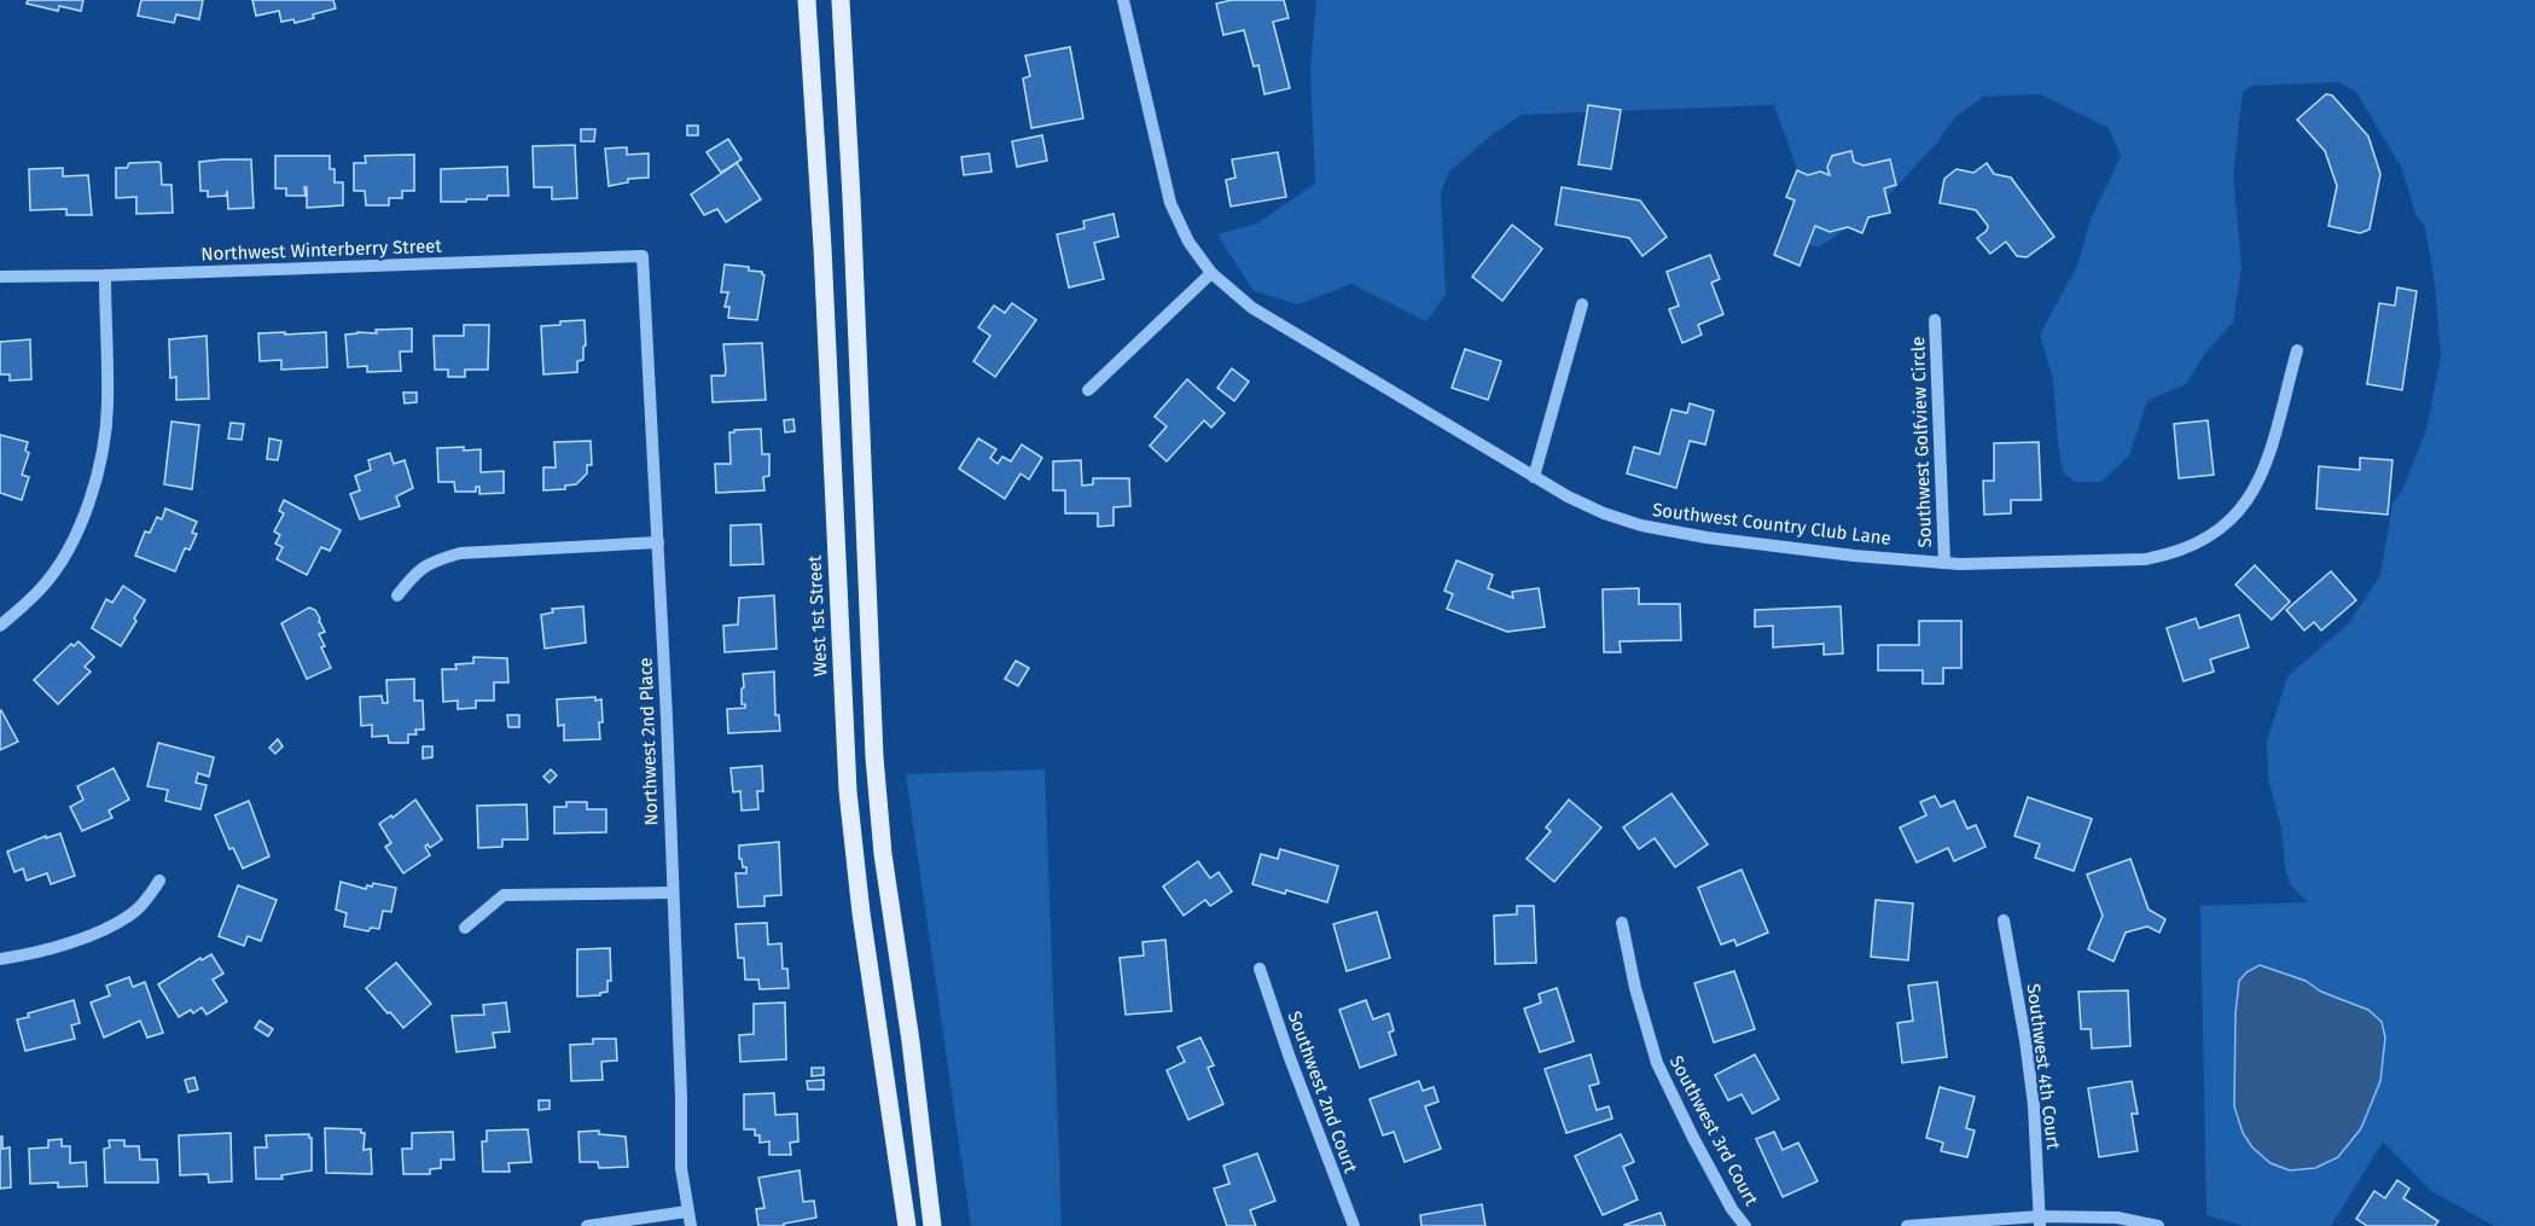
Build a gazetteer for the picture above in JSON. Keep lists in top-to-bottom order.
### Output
{
  "streets": {
    "main road": ["West 1st Street"],
    "street": [
      "Northwest Winterberry Street",
      "Southwest Golfview Circle",
      "Southwest Country Club Lane",
      "Northwest 2nd Place",
      "Southwest 4th Court",
      "Southwest 2nd Court",
      "Southwest 3rd Court"
    ]
  },
  "crossings": [
    ["Northwest Winterberry Street", "Northwest 2nd Place"],
    ["Southwest Golfview Circle", "Southwest Country Club Lane"]
  ]
}
